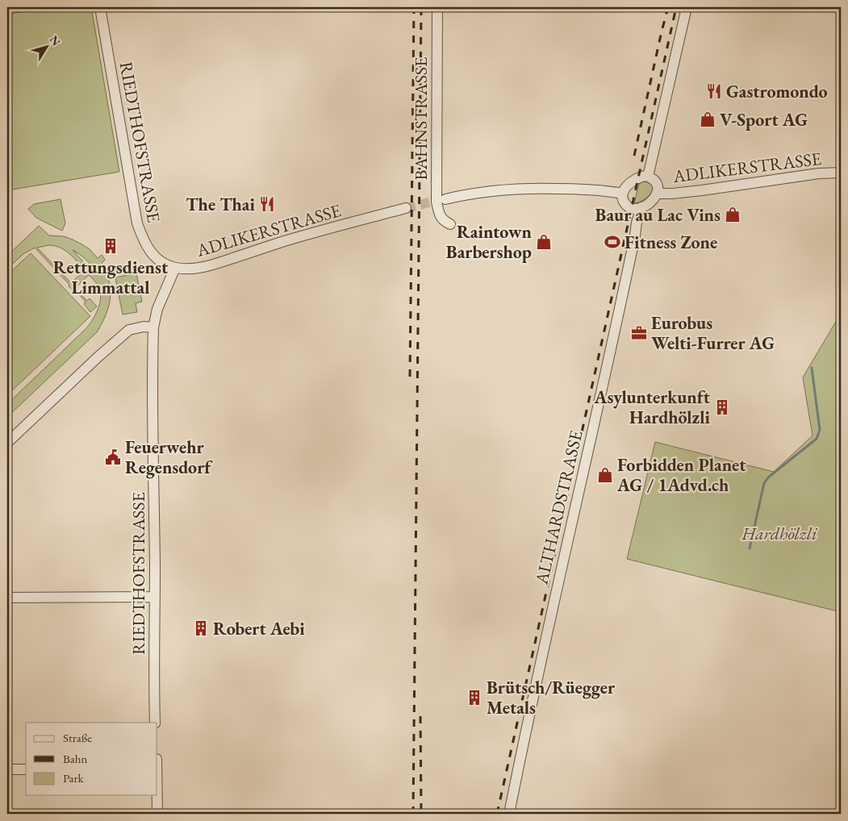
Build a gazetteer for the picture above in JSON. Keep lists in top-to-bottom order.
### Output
{
  "streets": {
    "street": [
      "BAHNSTRASSE",
      "RIEDTHOFSTRASSE",
      "ADLIKERSTRASSE",
      "ALTHARDSTRASSE"
    ]
  },
  "crossings": [
    ["RIEDTHOFSTRASSE", "ADLIKERSTRASSE"],
    ["ADLIKERSTRASSE", "ALTHARDSTRASSE"]
  ],
  "parks": ["Hardhölzli"],
  "places": {
    "restaurant": ["Gastromondo", "The Thai"],
    "shop": [
      "V-Sport AG",
      "Baur au Lac Vins",
      "Raintown Barbershop",
      "Forbidden Planet AG / 1Advd.ch"
    ],
    "sports": ["Fitness Zone"],
    "building": [
      "Rettungsdienst Limmattal",
      "Asylunterkunft Hardhölzli",
      "Robert Aebi",
      "Brütsch/Rüegger Metals"
    ],
    "office": ["Eurobus Welti-Furrer AG"],
    "public building": ["Feuerwehr Regensdorf"]
  },
  "legend": ["Straße", "Bahn", "Park"],
  "north": "top right"
}
